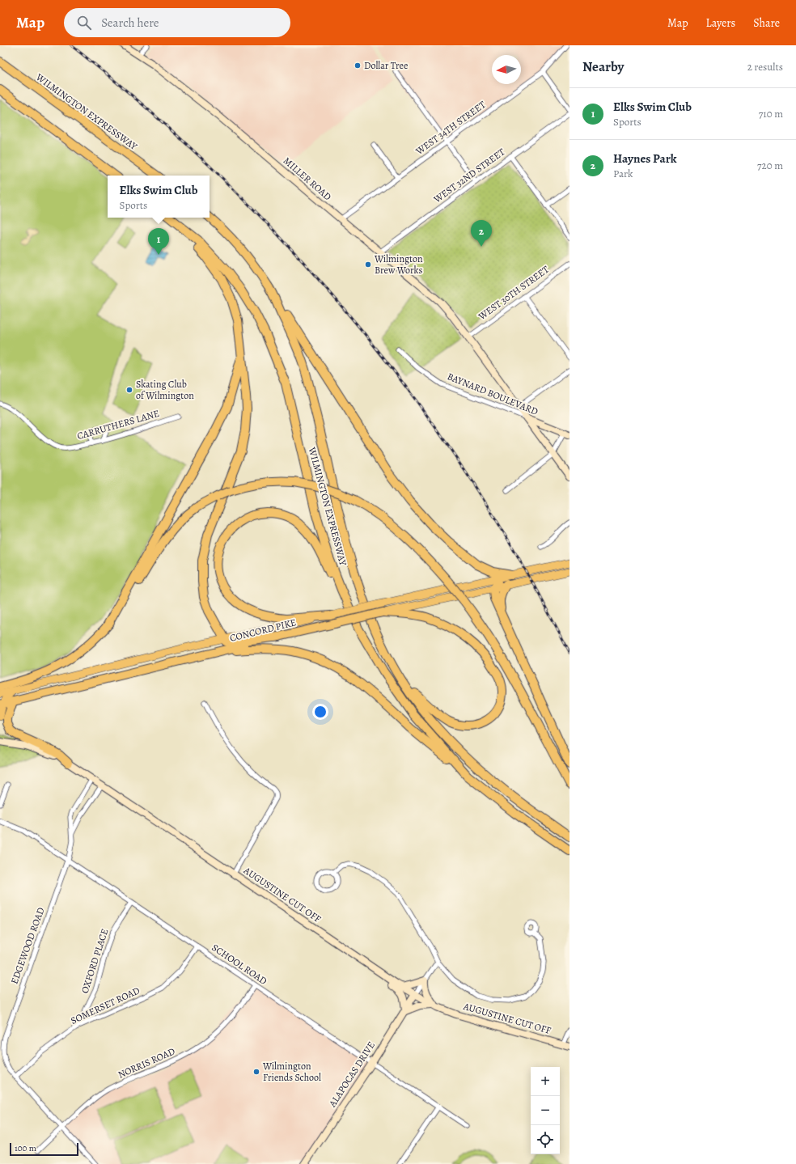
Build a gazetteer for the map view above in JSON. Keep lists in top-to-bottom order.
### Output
{
  "streets": {
    "highway": ["WILMINGTON EXPRESSWAY", "CONCORD PIKE"],
    "street": [
      "WEST 34TH STREET",
      "WEST 32ND STREET",
      "MILLER ROAD",
      "WEST 30TH STREET",
      "BAYNARD BOULEVARD",
      "CARRUTHERS LANE",
      "AUGUSTINE CUT OFF",
      "EDGEWOOD ROAD",
      "OXFORD PLACE",
      "SCHOOL ROAD",
      "SOMERSET ROAD",
      "NORRIS ROAD",
      "ALAPOCAS DRIVE"
    ]
  },
  "crossings": [
    ["WEST 34TH STREET", "MILLER ROAD"],
    ["WEST 32ND STREET", "MILLER ROAD"],
    ["MILLER ROAD", "WEST 30TH STREET"],
    ["MILLER ROAD", "BAYNARD BOULEVARD"],
    ["AUGUSTINE CUT OFF", "EDGEWOOD ROAD"],
    ["AUGUSTINE CUT OFF", "ALAPOCAS DRIVE"],
    ["EDGEWOOD ROAD", "SCHOOL ROAD"],
    ["EDGEWOOD ROAD", "SOMERSET ROAD"],
    ["EDGEWOOD ROAD", "NORRIS ROAD"],
    ["OXFORD PLACE", "SCHOOL ROAD"],
    ["OXFORD PLACE", "SOMERSET ROAD"],
    ["SCHOOL ROAD", "SOMERSET ROAD"],
    ["SCHOOL ROAD", "NORRIS ROAD"],
    ["SCHOOL ROAD", "ALAPOCAS DRIVE"]
  ],
  "places": [
    "Dollar Tree",
    "Wilmington Brew Works",
    "Skating Club of Wilmington",
    "Wilmington Friends School"
  ],
  "scale_bar": "100 m",
  "north": "left",
  "page": {
    "header": "Map",
    "search": "Search here",
    "nav": ["Map", "Layers", "Share"],
    "heading": ["Nearby", "2 results"],
    "list": [
      {
        "mark": "1",
        "name": "Elks Swim Club",
        "note": "Sports",
        "value": "710 m"
      },
      {
        "mark": "2",
        "name": "Haynes Park",
        "note": "Park",
        "value": "720 m"
      }
    ],
    "popup": ["Elks Swim Club", "Sports"],
    "pins": ["2", "1"],
    "map_buttons": ["+", "−"],
    "scale": "100 m"
  }
}
